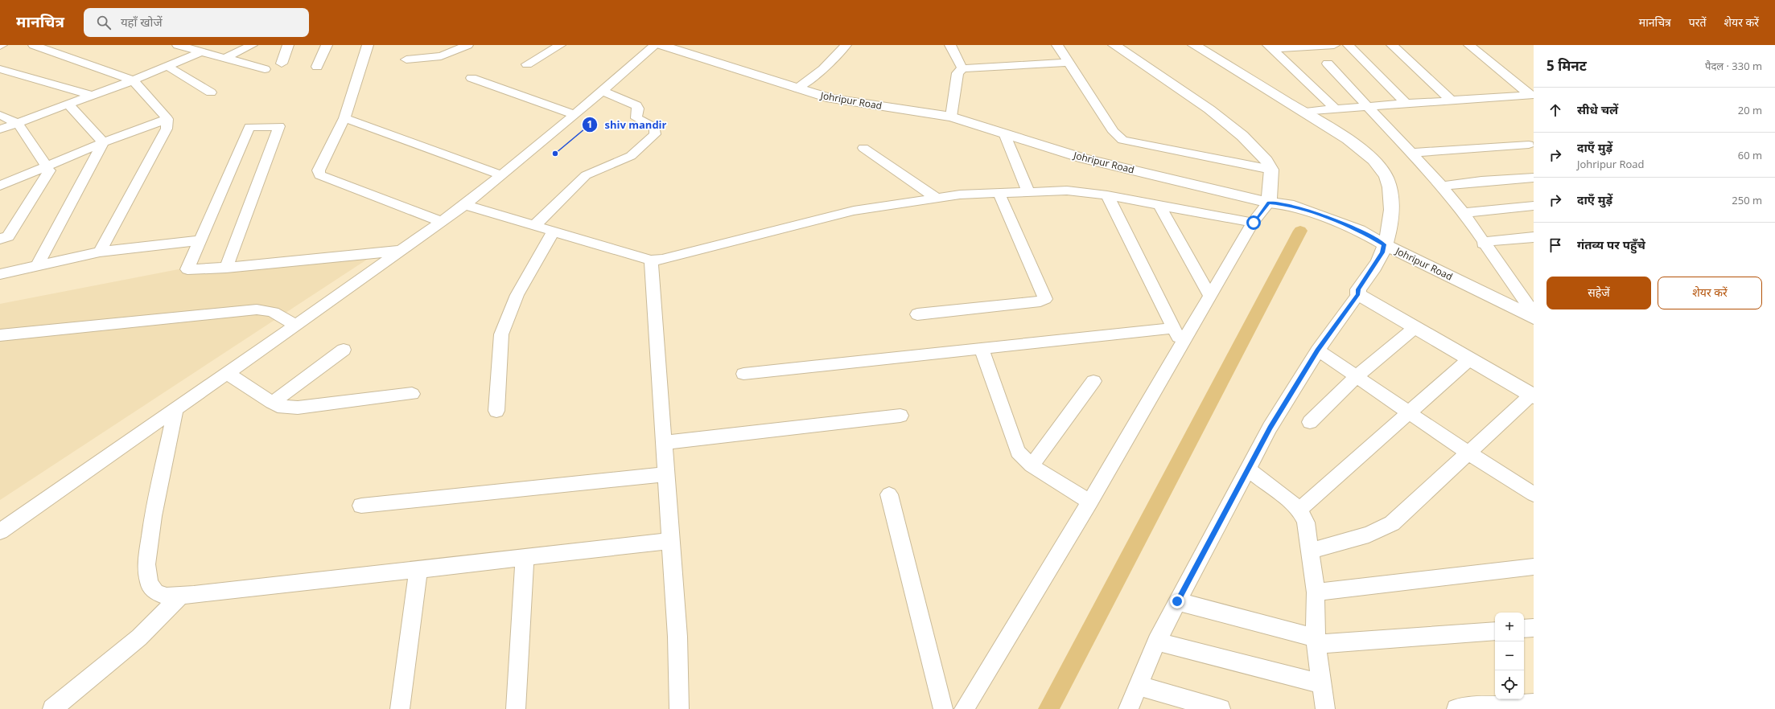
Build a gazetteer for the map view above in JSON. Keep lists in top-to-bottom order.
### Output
{
  "streets": {
    "street": ["Johripur Road"]
  },
  "places": ["shiv mandir"],
  "page": {
    "header": "मानचित्र",
    "search": "यहाँ खोजें",
    "nav": ["मानचित्र", "परतें", "शेयर करें"],
    "heading": ["5 मिनट", "पैदल · 330 m"],
    "list": [
      ["सीधे चलें", "20 m"],
      ["दाएँ मुड़ें", "Johripur Road", "60 m"],
      ["दाएँ मुड़ें", "250 m"],
      "गंतव्य पर पहुँचे"
    ],
    "buttons": ["सहेजें", "शेयर करें"],
    "map_buttons": ["+", "−"]
  }
}
